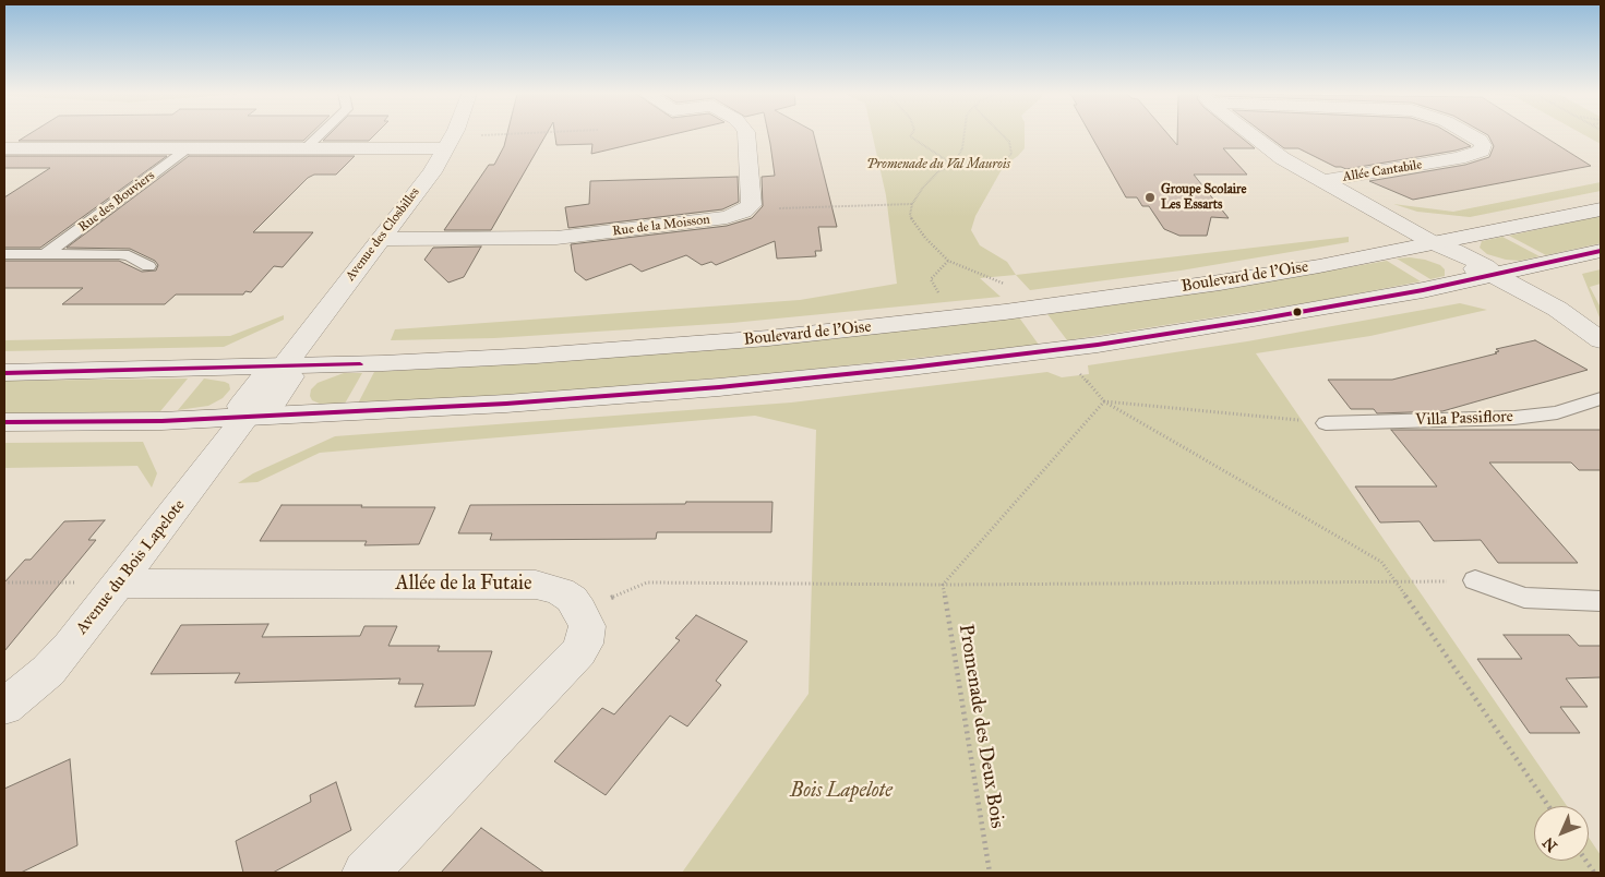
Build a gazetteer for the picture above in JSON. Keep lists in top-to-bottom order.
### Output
{
  "streets": {
    "street": [
      "Allée Cantabile",
      "Rue de la Moisson",
      "Avenue des Closbilles",
      "Boulevard de l'Oise",
      "Avenue du Bois Lapelote",
      "Allée de la Futaie"
    ],
    "lane": ["Rue des Bouviers", "Villa Passiflore"],
    "path": ["Promenade des Deux Bois"]
  },
  "crossings": [
    ["Rue de la Moisson", "Avenue des Closbilles"],
    ["Avenue des Closbilles", "Boulevard de l'Oise"],
    ["Avenue du Bois Lapelote", "Allée de la Futaie"]
  ],
  "parks": ["Promenade du Val Maurois", "Bois Lapelote"],
  "places": ["Groupe Scolaire Les Essarts"],
  "north": "bottom left"
}
